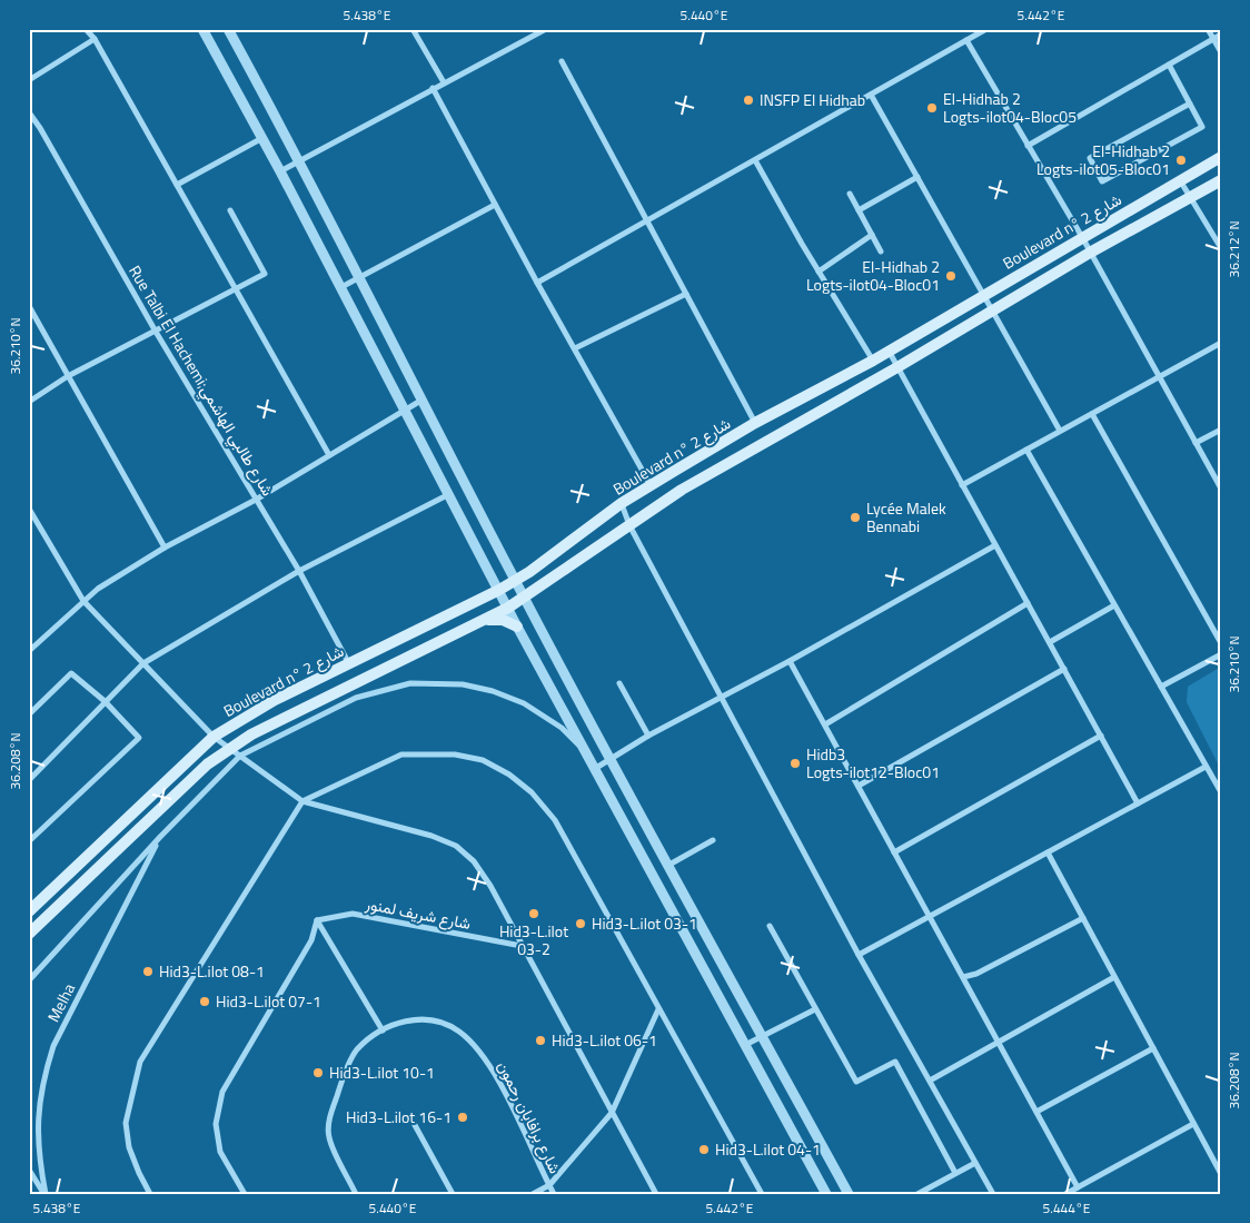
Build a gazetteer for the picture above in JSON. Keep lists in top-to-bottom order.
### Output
{
  "streets": {
    "main road": ["Boulevard n° شارع 2"],
    "street": [
      "Rue Talbi El Hachemi;شارع طالبي الهاشمي",
      "شارع شريف لمنور",
      "Melha",
      "شارع برافابان رحمون"
    ]
  },
  "crossings": [
    ["Boulevard n° شارع 2", "Rue Talbi El Hachemi;شارع طالبي الهاشمي"]
  ],
  "places": [
    "INSFP El Hidhab",
    "El-Hidhab 2 Logts-ilot04-Bloc05",
    "El-Hidhab 2 Logts-ilot05-Bloc01",
    "El-Hidhab 2 Logts-ilot04-Bloc01",
    "Lycée Malek Bennabi",
    "Hidb3 Logts-ilot12-Bloc01",
    "Hid3-L.ilot 03-2",
    "Hid3-L.ilot 03-1",
    "Hid3-L.ilot 08-1",
    "Hid3-L.ilot 07-1",
    "Hid3-L.ilot 06-1",
    "Hid3-L.ilot 10-1",
    "Hid3-L.ilot 16-1",
    "Hid3-L.ilot 04-1"
  ],
  "coordinates": [
    "5.438°E",
    "5.440°E",
    "5.442°E",
    "36.212°N",
    "36.210°N",
    "36.208°N",
    "5.444°E"
  ]
}
